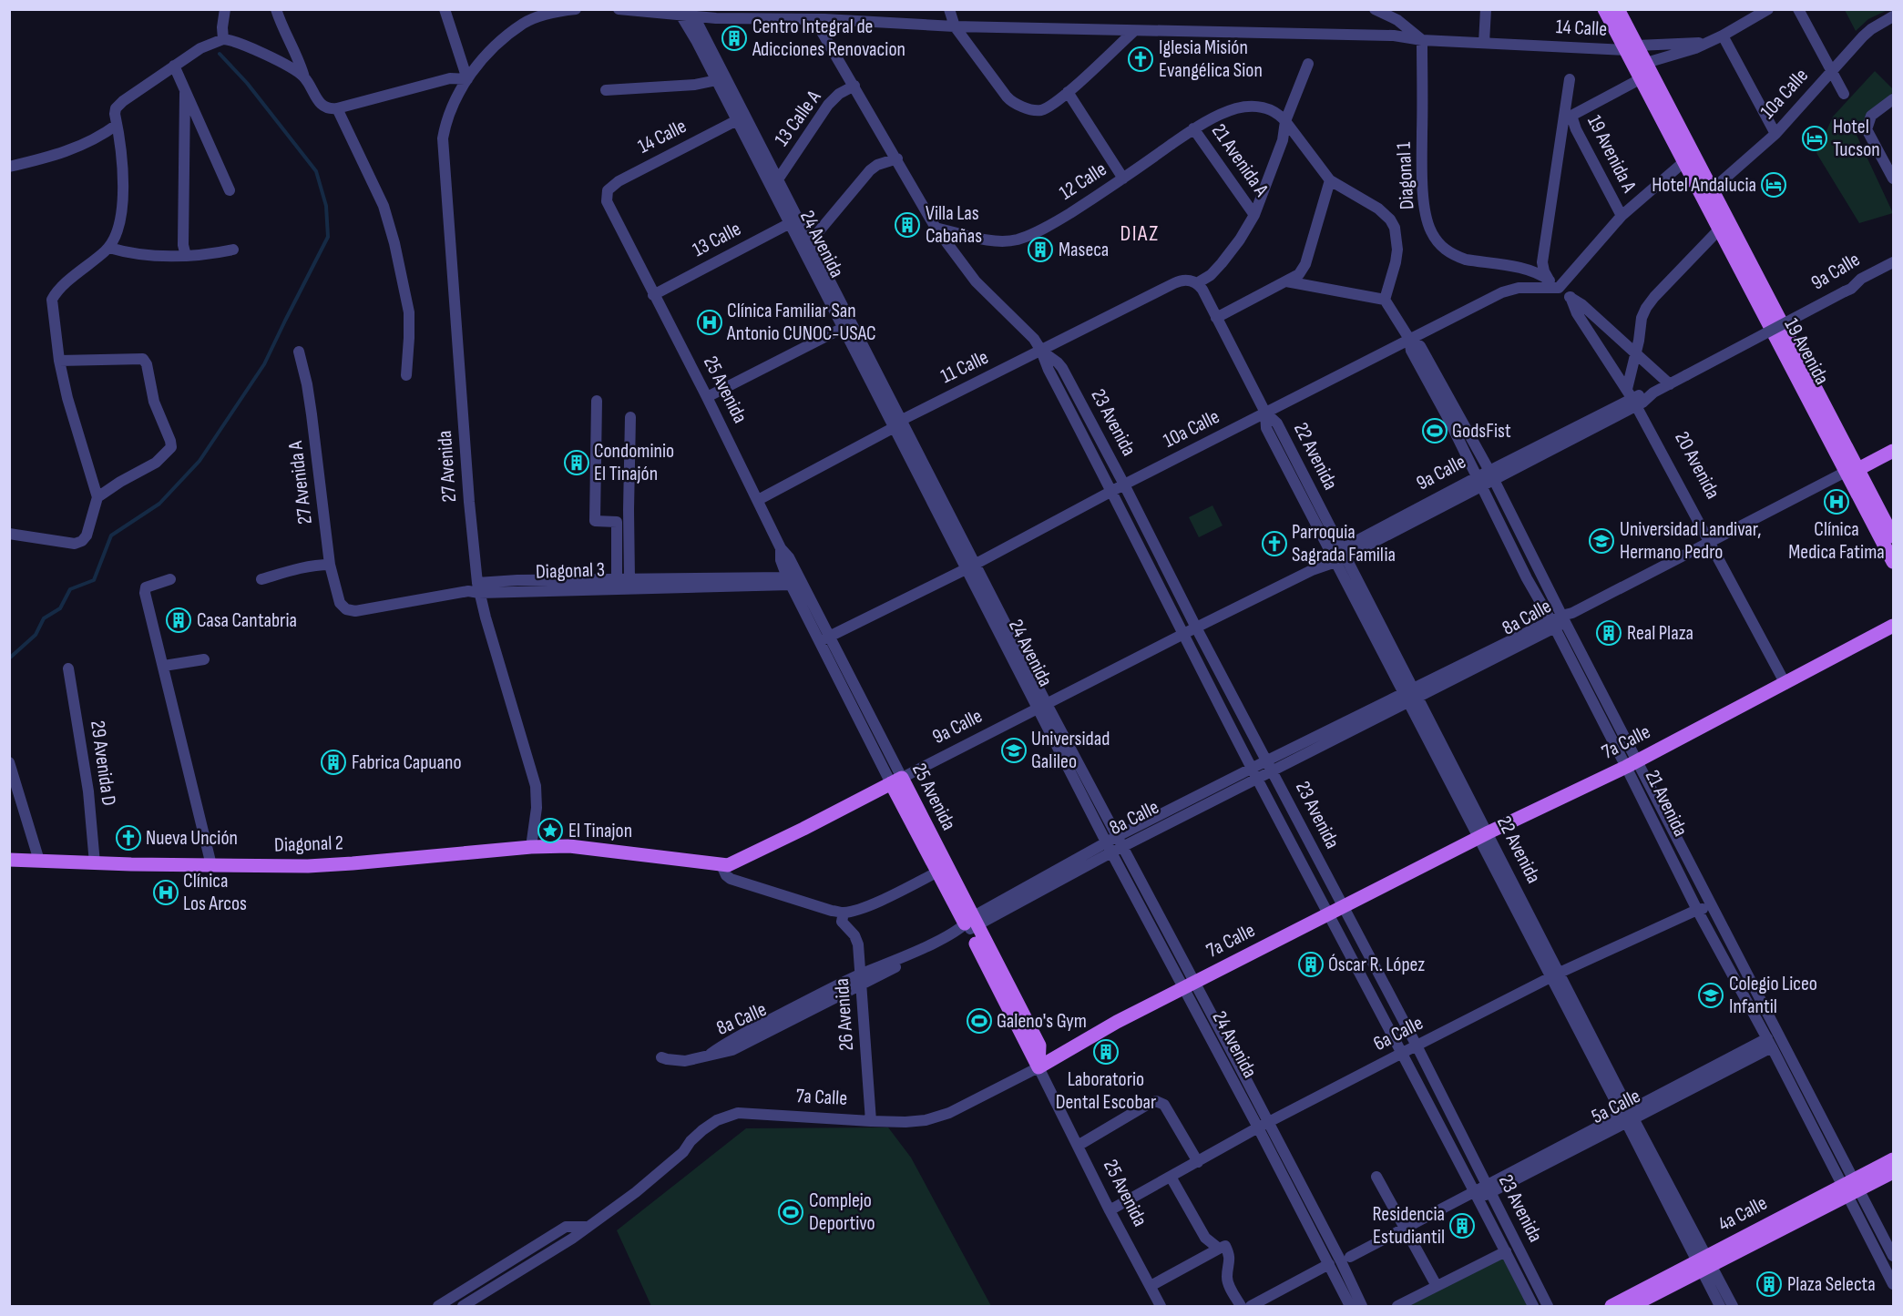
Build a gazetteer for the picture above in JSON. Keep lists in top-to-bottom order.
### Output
{
  "streets": {
    "main road": [
      "9a Calle",
      "19 Avenida",
      "25 Avenida",
      "8a Calle",
      "7a Calle",
      "Diagonal 2",
      "4a Calle"
    ],
    "street": [
      "14 Calle",
      "10a Calle",
      "13 Calle A",
      "19 Avenida A",
      "21 Avenida A",
      "Diagonal 1",
      "12 Calle",
      "13 Calle",
      "24 Avenida",
      "11 Calle",
      "23 Avenida",
      "22 Avenida",
      "20 Avenida",
      "27 Avenida",
      "27 Avenida A",
      "Diagonal 3",
      "29 Avenida D",
      "21 Avenida",
      "26 Avenida",
      "6a Calle",
      "5a Calle"
    ]
  },
  "crossings": [
    ["14 Calle", "Diagonal 1"],
    ["14 Calle", "24 Avenida"],
    ["14 Calle", "19 Avenida"],
    ["14 Calle", "25 Avenida"],
    ["14 Calle", "23 Avenida"],
    ["10a Calle", "Diagonal 1"],
    ["10a Calle", "24 Avenida"],
    ["10a Calle", "19 Avenida"],
    ["10a Calle", "25 Avenida"],
    ["10a Calle", "23 Avenida"],
    ["10a Calle", "22 Avenida"],
    ["10a Calle", "20 Avenida"],
    ["10a Calle", "21 Avenida"],
    ["13 Calle A", "24 Avenida"],
    ["13 Calle A", "23 Avenida"],
    ["21 Avenida A", "12 Calle"],
    ["21 Avenida A", "11 Calle"],
    ["Diagonal 1", "20 Avenida"],
    ["12 Calle", "11 Calle"],
    ["12 Calle", "23 Avenida"],
    ["13 Calle", "24 Avenida"],
    ["13 Calle", "25 Avenida"],
    ["24 Avenida", "9a Calle"],
    ["24 Avenida", "11 Calle"],
    ["24 Avenida", "8a Calle"],
    ["24 Avenida", "7a Calle"],
    ["24 Avenida", "6a Calle"],
    ["9a Calle", "25 Avenida"],
    ["9a Calle", "23 Avenida"],
    ["9a Calle", "22 Avenida"],
    ["9a Calle", "20 Avenida"],
    ["9a Calle", "21 Avenida"],
    ["9a Calle", "Diagonal 2"],
    ["19 Avenida", "8a Calle"],
    ["11 Calle", "25 Avenida"],
    ["11 Calle", "23 Avenida"],
    ["11 Calle", "22 Avenida"],
    ["25 Avenida", "Diagonal 3"],
    ["25 Avenida", "8a Calle"],
    ["25 Avenida", "7a Calle"],
    ["25 Avenida", "6a Calle"],
    ["23 Avenida", "8a Calle"],
    ["23 Avenida", "7a Calle"],
    ["23 Avenida", "6a Calle"],
    ["23 Avenida", "5a Calle"],
    ["22 Avenida", "8a Calle"],
    ["22 Avenida", "7a Calle"],
    ["22 Avenida", "6a Calle"],
    ["22 Avenida", "5a Calle"],
    ["22 Avenida", "4a Calle"],
    ["20 Avenida", "8a Calle"],
    ["20 Avenida", "7a Calle"],
    ["27 Avenida", "Diagonal 3"],
    ["27 Avenida", "Diagonal 2"],
    ["27 Avenida A", "Diagonal 3"],
    ["8a Calle", "21 Avenida"],
    ["8a Calle", "26 Avenida"],
    ["7a Calle", "21 Avenida"],
    ["7a Calle", "26 Avenida"],
    ["29 Avenida D", "Diagonal 2"],
    ["21 Avenida", "6a Calle"],
    ["21 Avenida", "5a Calle"],
    ["21 Avenida", "4a Calle"]
  ],
  "districts": ["DIAZ"],
  "places": {
    "building": [
      "Centro Integral de Adicciones Renovacion",
      "Villa Las Cabañas",
      "Maseca",
      "Condominio El Tinajón",
      "Casa Cantabria",
      "Real Plaza",
      "Fabrica Capuano",
      "Óscar R. López",
      "Laboratorio Dental Escobar",
      "Residencia Estudiantil",
      "Plaza Selecta"
    ],
    "church": ["Iglesia Misión Evangélica Sion", "Parroquia Sagrada Familia", "Nueva Unción"],
    "hotel": ["Hotel Tucson", "Hotel Andalucia"],
    "hospital": ["Clínica Familiar San Antonio CUNOC-USAC", "Clínica Medica Fatima", "Clínica Los Arcos"],
    "sports": ["GodsFist", "Galeno's Gym", "Complejo Deportivo"],
    "school or university": ["Universidad Landivar, Hermano Pedro", "Universidad Galileo", "Colegio Liceo Infantil"],
    "place": ["El Tinajon"]
  }
}
